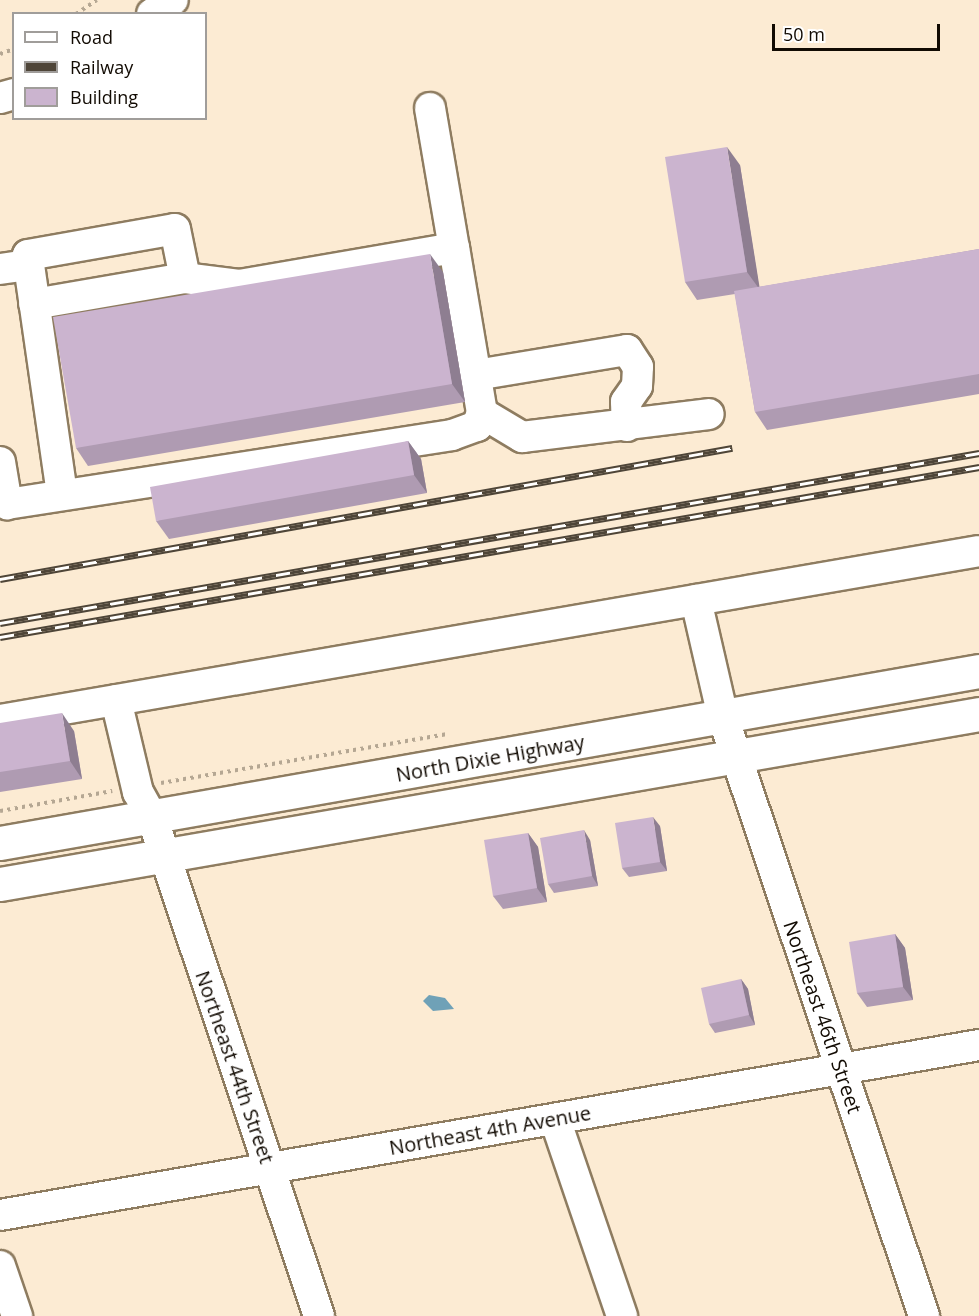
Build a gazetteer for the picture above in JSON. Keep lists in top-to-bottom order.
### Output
{
  "streets": {
    "main road": ["North Dixie Highway"],
    "street": ["Northeast 46th Street", "Northeast 44th Street", "Northeast 4th Avenue"]
  },
  "crossings": [
    ["North Dixie Highway", "Northeast 46th Street"],
    ["North Dixie Highway", "Northeast 44th Street"],
    ["Northeast 46th Street", "Northeast 4th Avenue"],
    ["Northeast 44th Street", "Northeast 4th Avenue"]
  ],
  "legend": ["Road", "Railway", "Building"],
  "scale_bar": "50 m"
}
